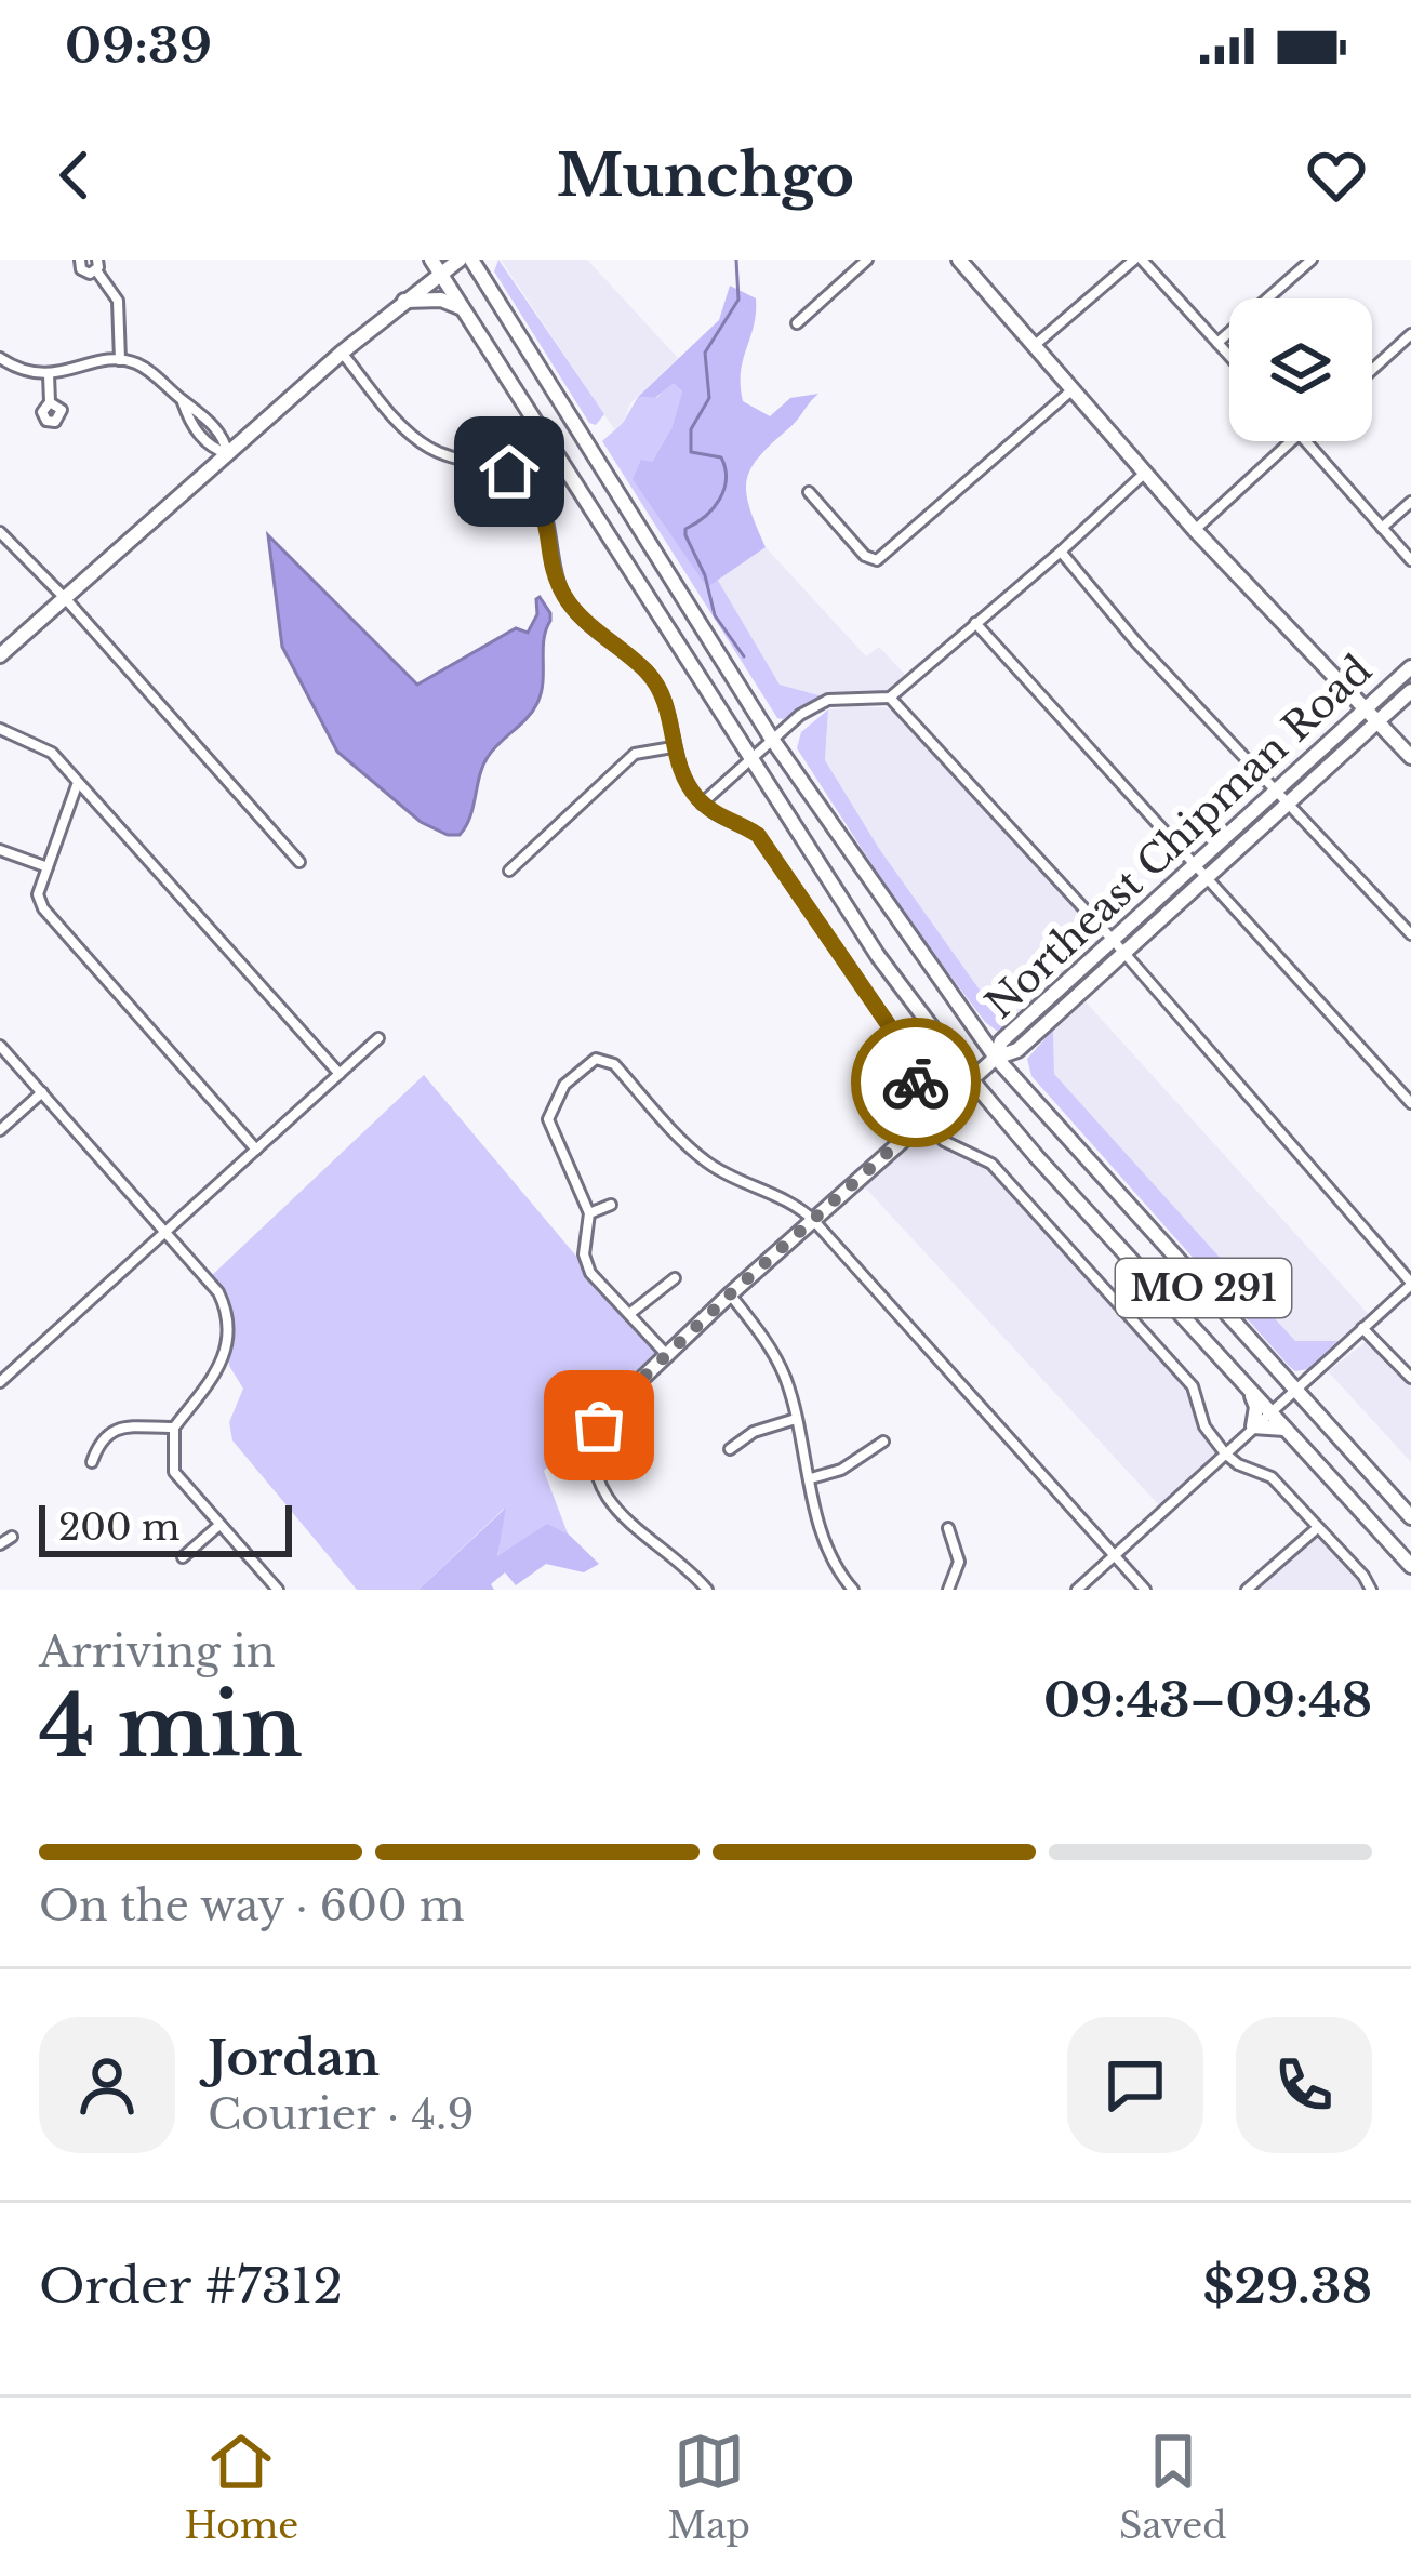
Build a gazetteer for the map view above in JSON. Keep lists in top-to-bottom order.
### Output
{
  "streets": {
    "main road": ["Northeast Chipman Road", "MO 291"]
  },
  "crossings": [
    ["Northeast Chipman Road", "MO 291"]
  ],
  "scale_bar": "200 m",
  "page": {
    "status": "09:39",
    "header": "Munchgo",
    "scale": "200 m",
    "heading": ["4 min", "Arriving in", "09:43–09:48"],
    "panel": [
      "Jordan",
      "Courier · 4.9",
      "Order #7312",
      "$29.38"
    ],
    "bar": "On the way · 600 m",
    "tabs": ["Home", "Map", "Saved"]
  }
}
